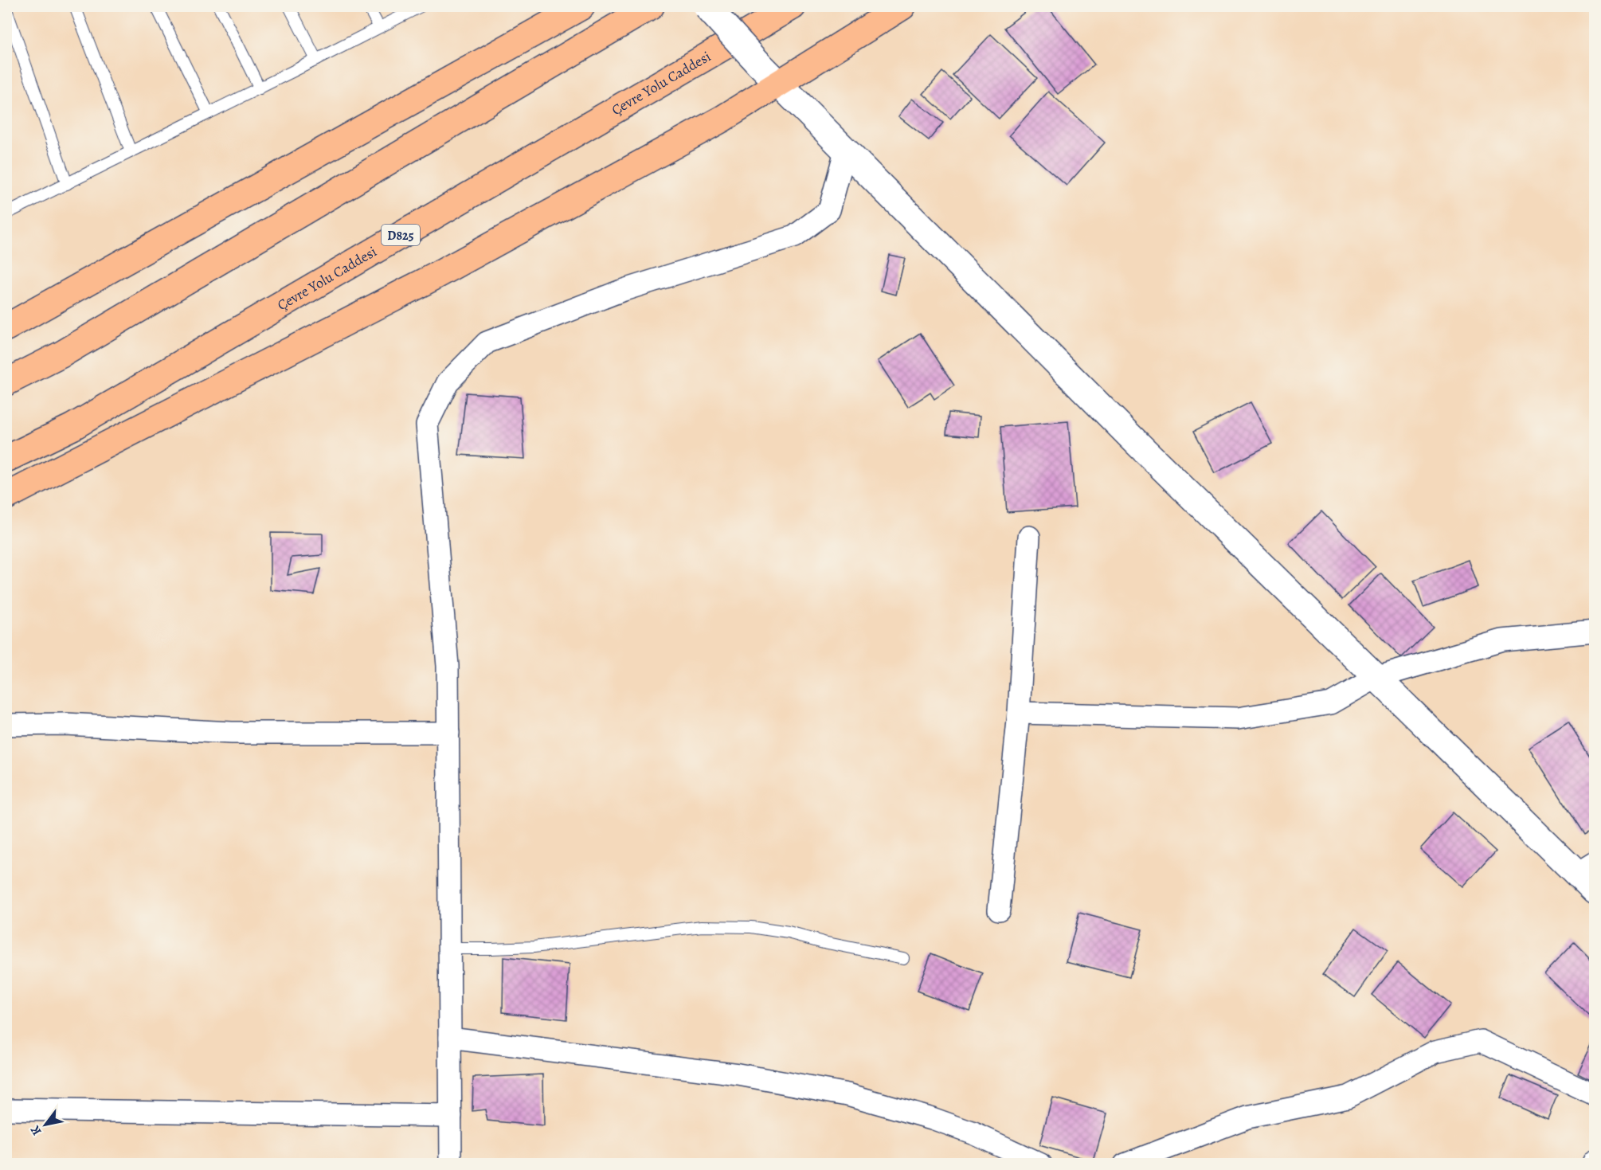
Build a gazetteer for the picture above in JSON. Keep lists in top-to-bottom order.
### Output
{
  "streets": {
    "highway": ["Çevre Yolu Caddesi", "D825"]
  },
  "north": "bottom left"
}
